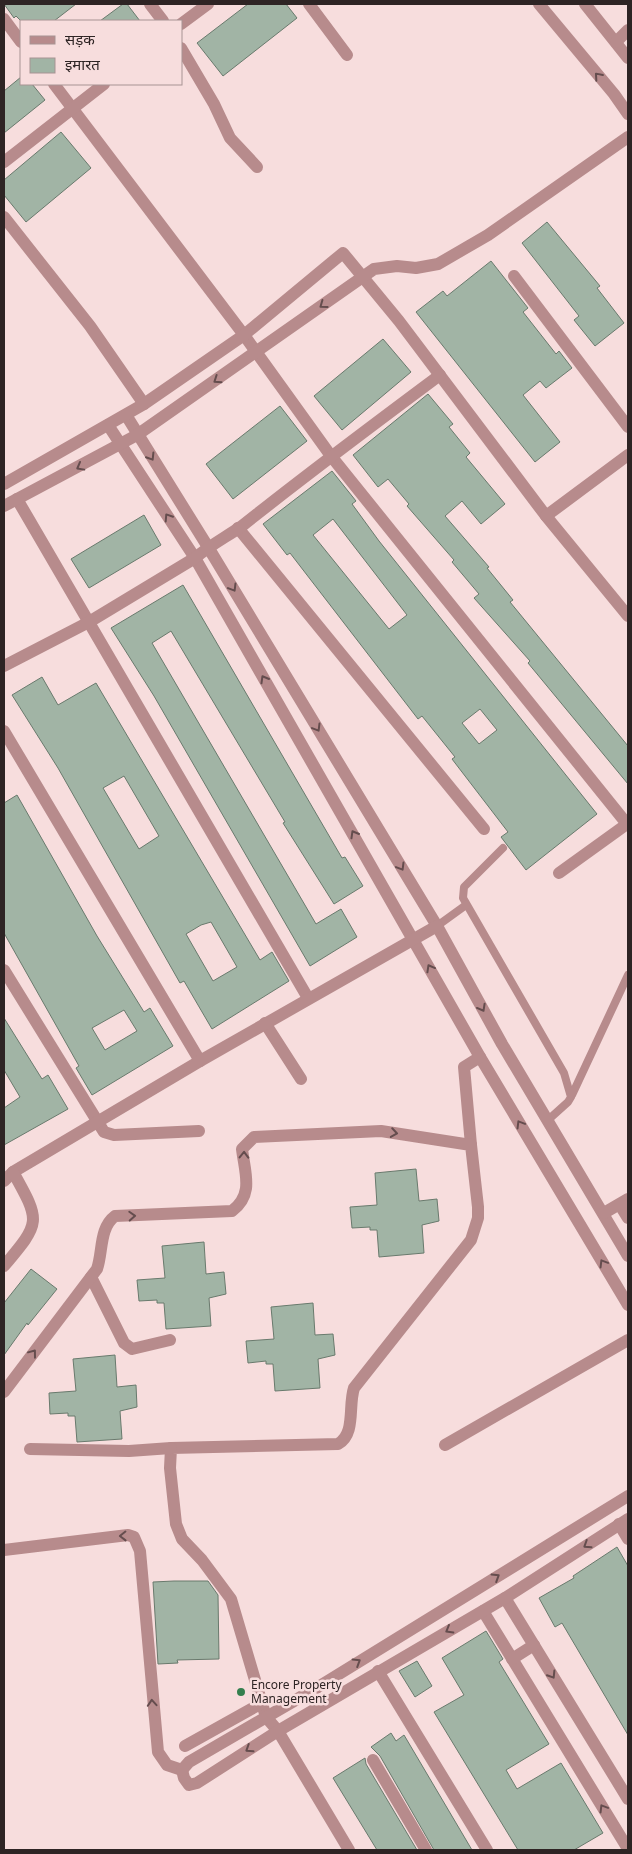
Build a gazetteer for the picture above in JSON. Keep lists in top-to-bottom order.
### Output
{
  "places": ["Encore Property Management"],
  "legend": ["सड़क", "इमारत"]
}
